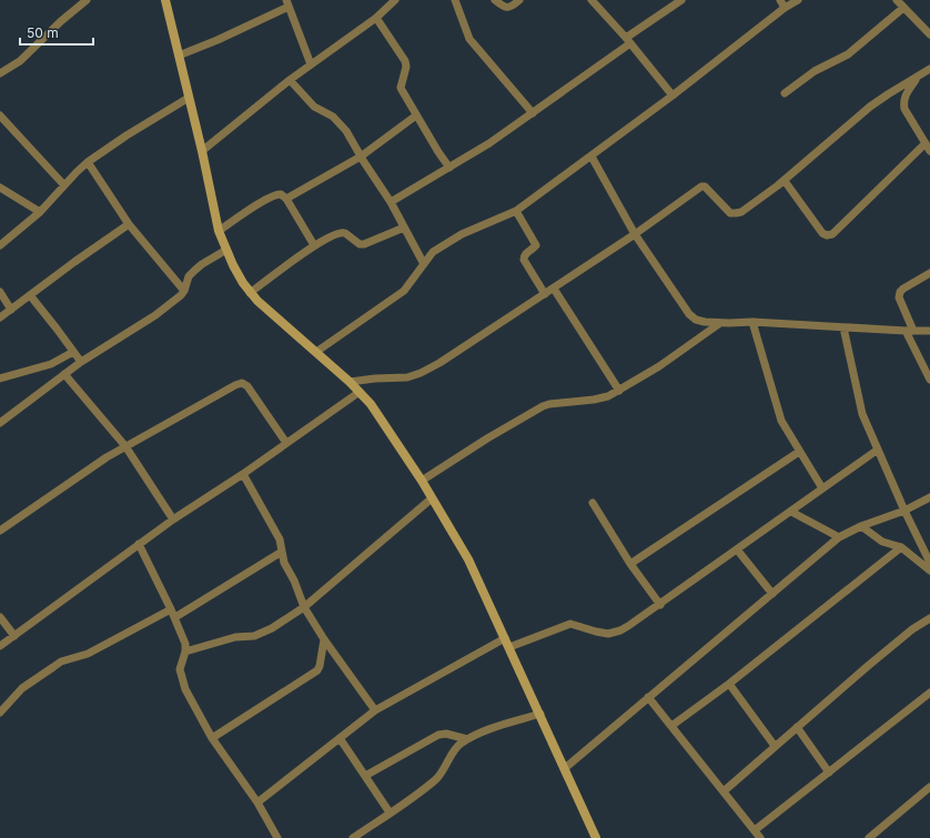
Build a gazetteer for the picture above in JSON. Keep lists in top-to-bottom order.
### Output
{
  "scale_bar": "50 m"
}
